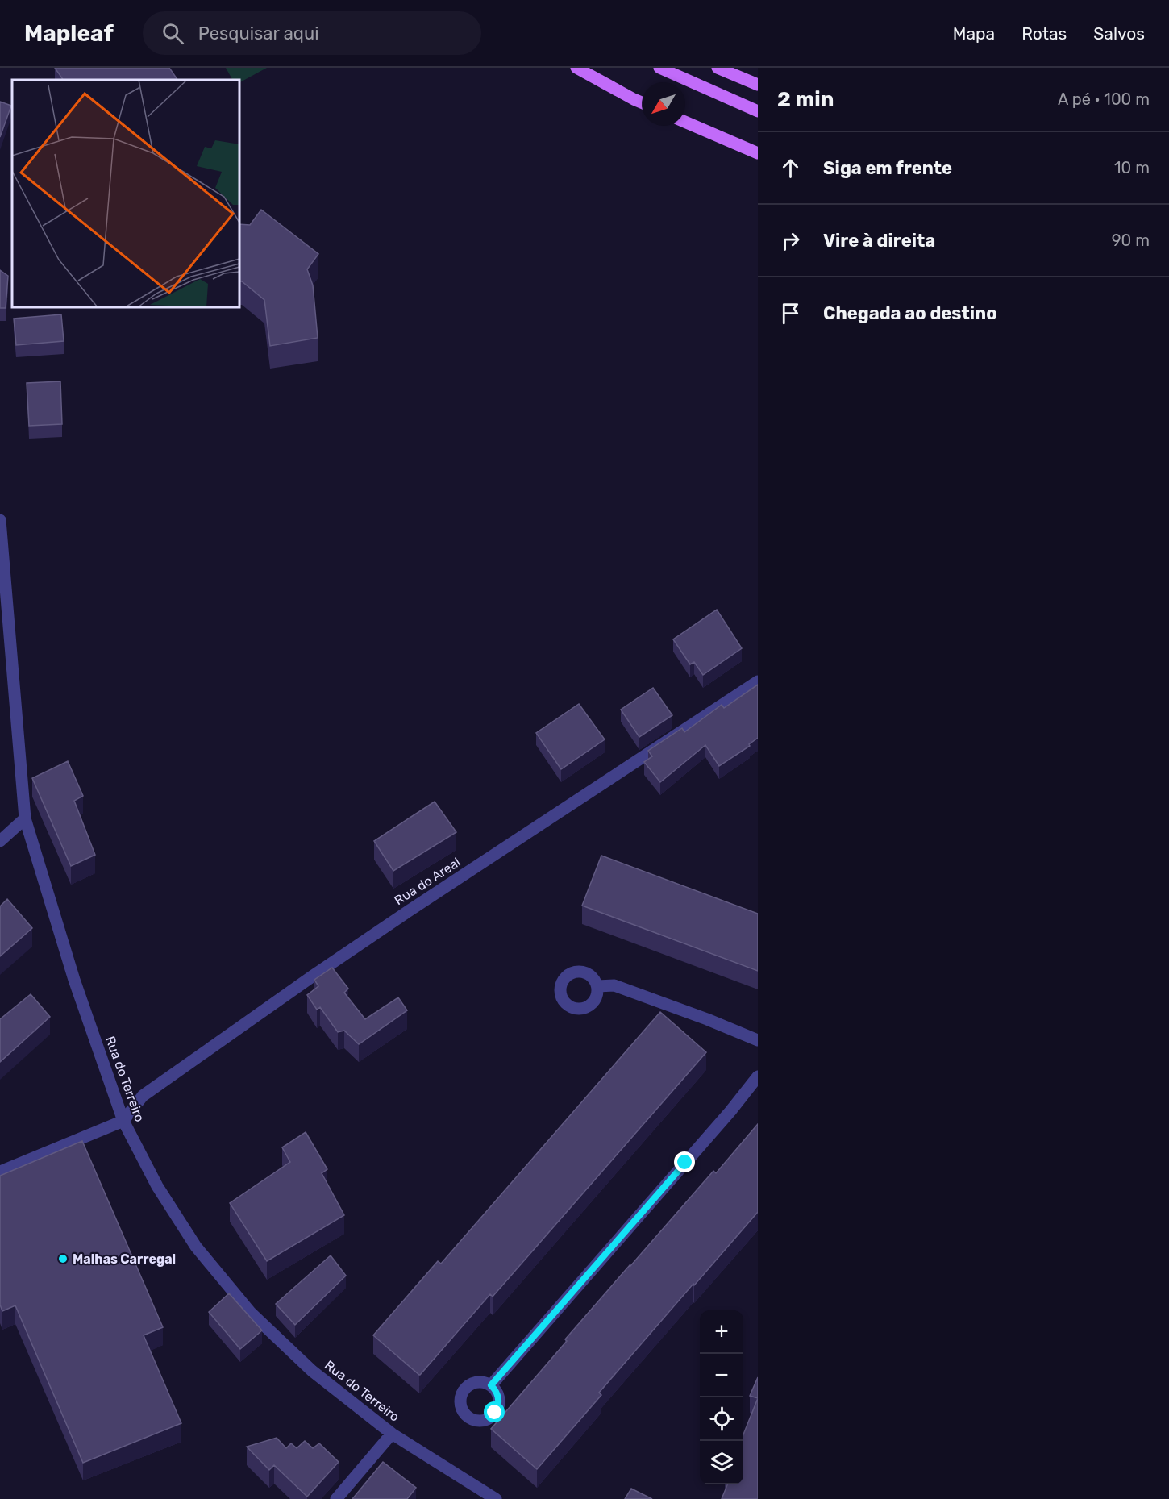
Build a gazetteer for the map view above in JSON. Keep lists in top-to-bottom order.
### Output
{
  "streets": {
    "street": ["Rua do Areal", "Rua do Terreiro"]
  },
  "crossings": [
    ["Rua do Areal", "Rua do Terreiro"]
  ],
  "places": ["Malhas Carregal"],
  "north": "bottom left",
  "page": {
    "header": "Mapleaf",
    "search": "Pesquisar aqui",
    "nav": ["Mapa", "Rotas", "Salvos"],
    "heading": ["2 min", "A pé · 100 m"],
    "list": [
      ["Siga em frente", "10 m"],
      ["Vire à direita", "90 m"],
      "Chegada ao destino"
    ],
    "map_buttons": ["+", "−"]
  }
}
